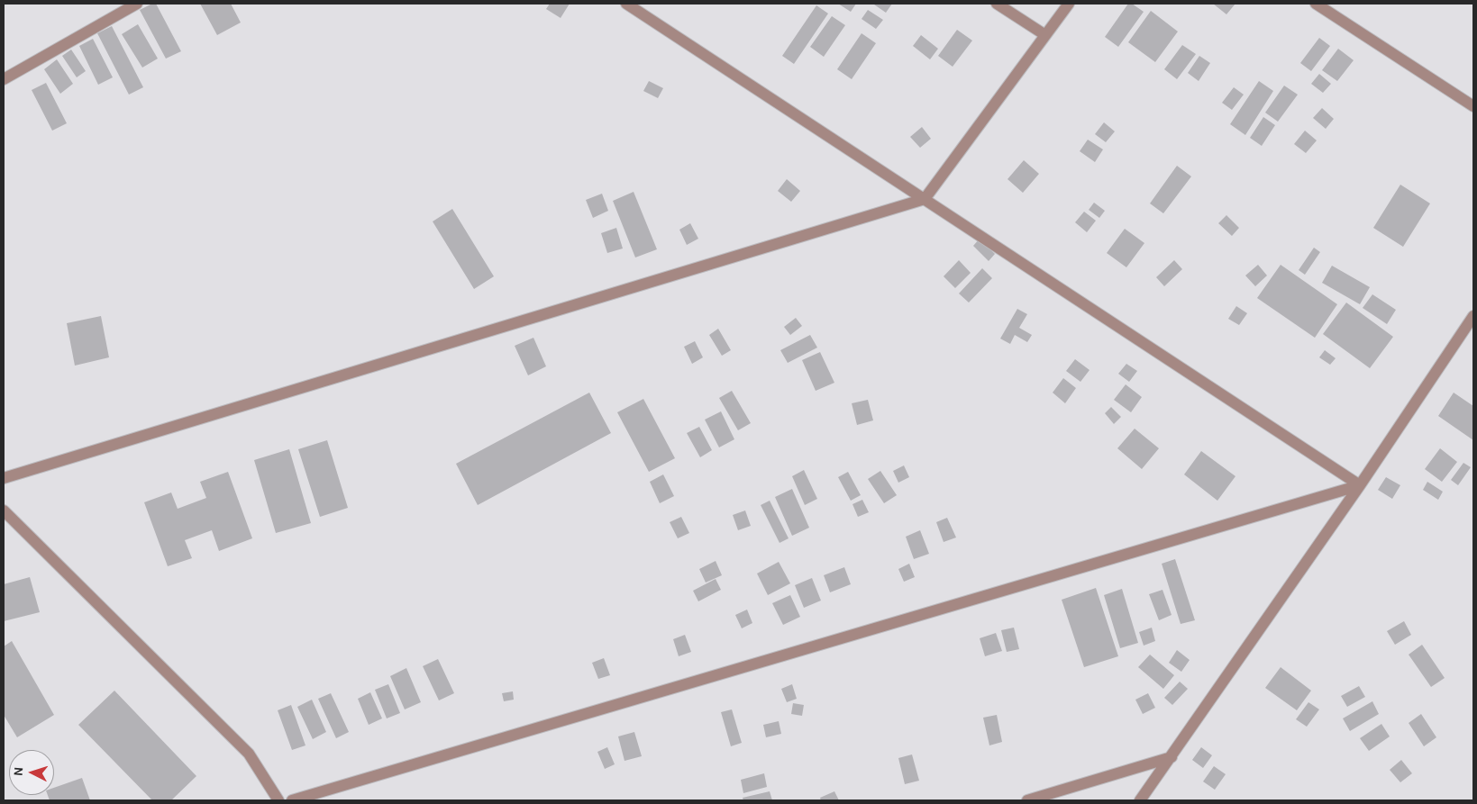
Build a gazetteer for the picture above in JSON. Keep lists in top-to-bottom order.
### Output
{
  "north": "left"
}
